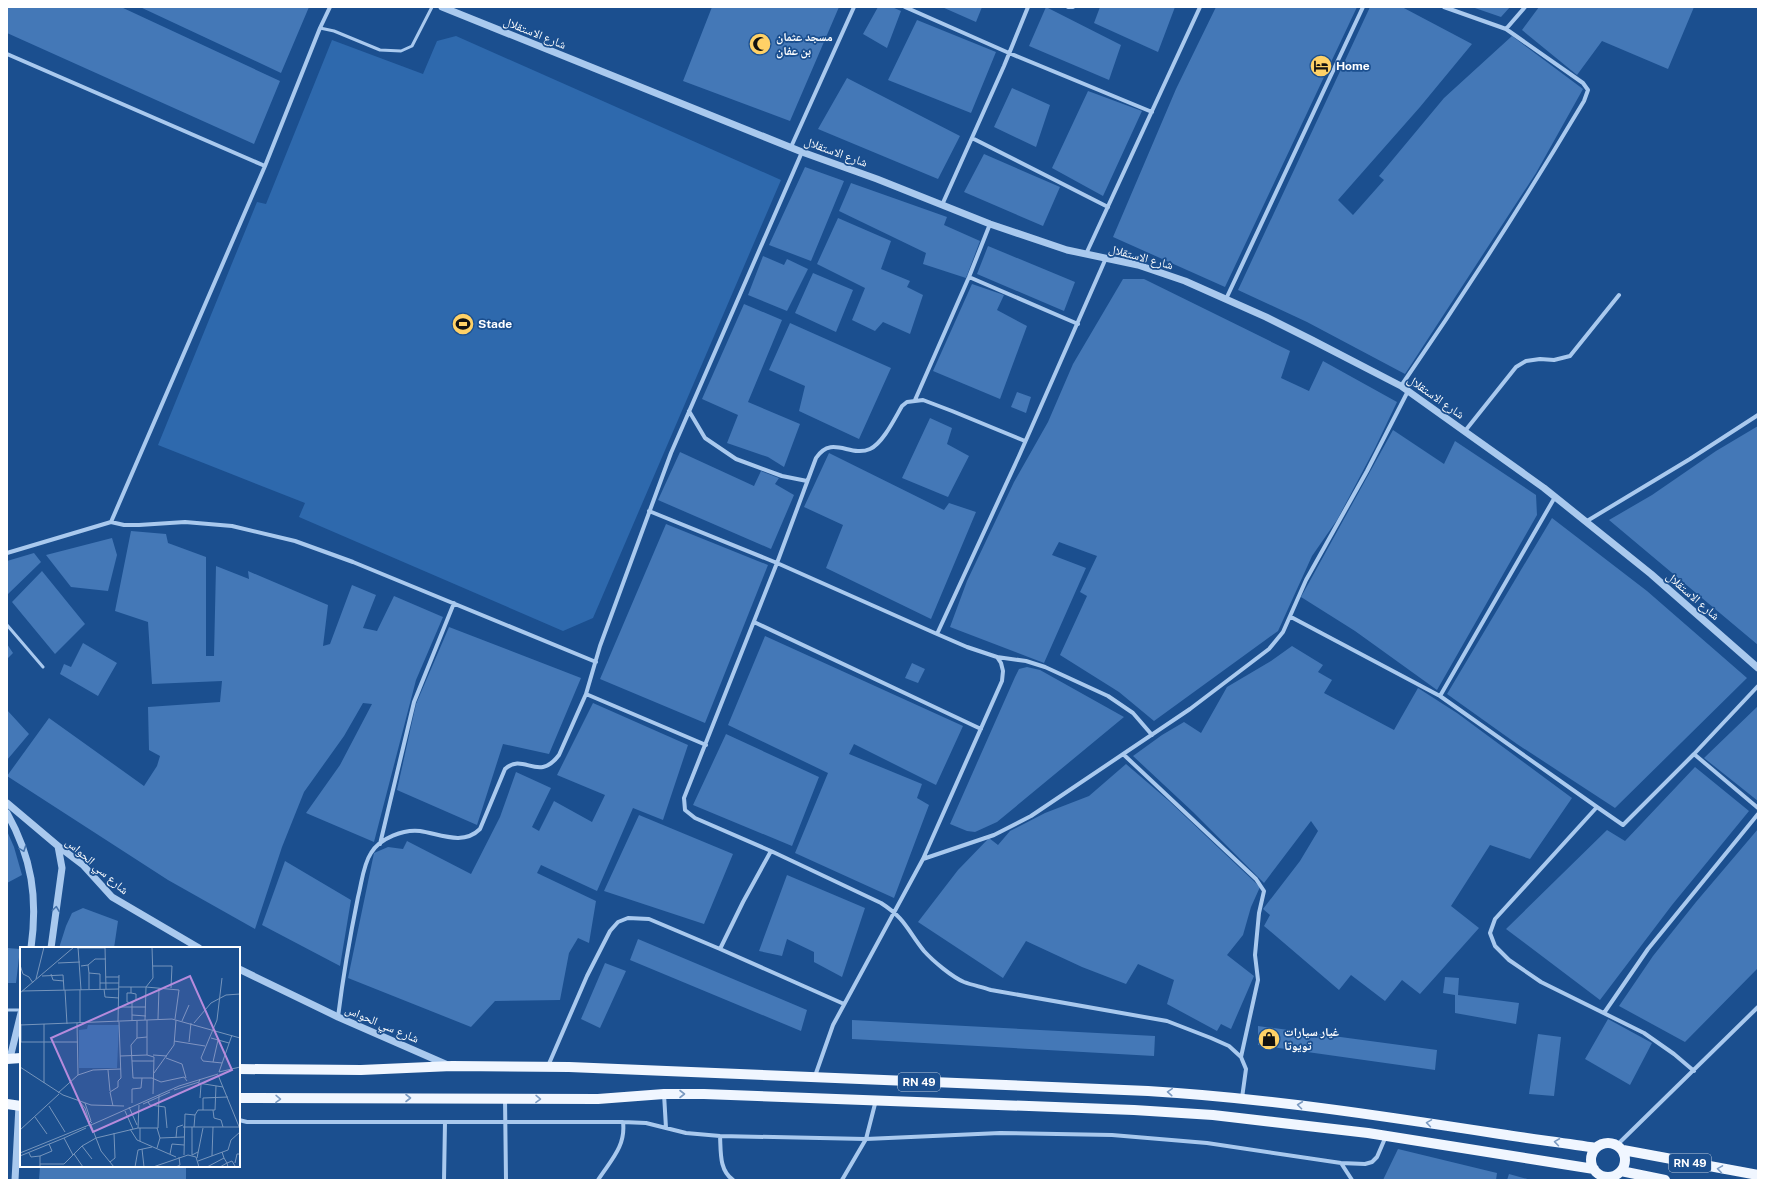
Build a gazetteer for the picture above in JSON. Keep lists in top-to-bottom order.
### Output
{
  "streets": {
    "main road": ["RN 49"],
    "street": ["شارع الاستقلال", "شارع سي الحواس"]
  },
  "crossings": [
    ["شارع سي الحواس", "RN 49"]
  ],
  "places": {
    "mosque": ["مسجد عثمان بن عفان"],
    "hotel": ["Home"],
    "sports": ["Stade"],
    "shop": ["غيار سيارات تويوتا"]
  }
}
